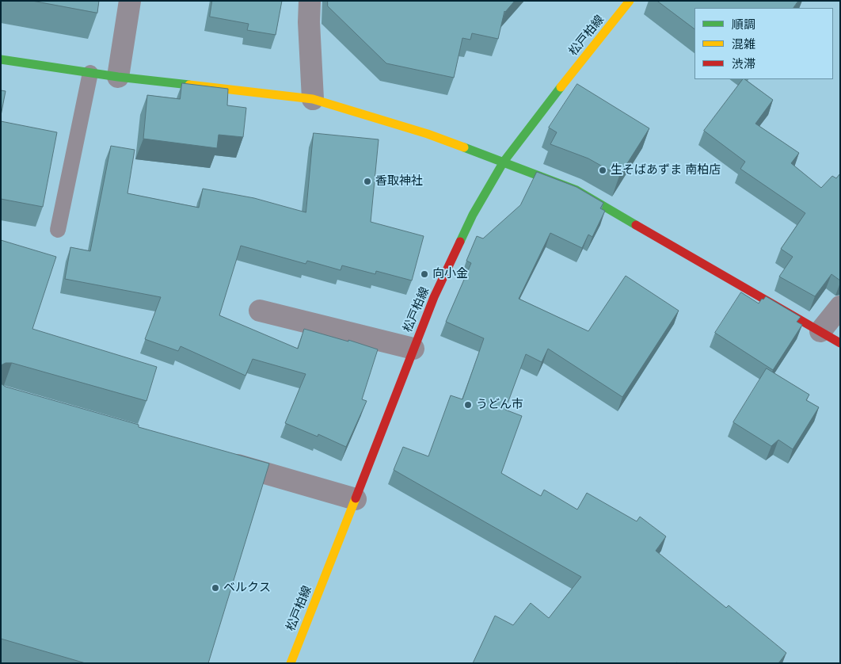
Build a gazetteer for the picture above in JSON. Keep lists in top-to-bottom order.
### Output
{
  "streets": {
    "street": ["松戸柏線"]
  },
  "places": [
    "生そばあずま 南柏店",
    "香取神社",
    "向小金",
    "うどん市",
    "ベルクス"
  ],
  "legend": ["順調", "混雑", "渋滞"]
}
